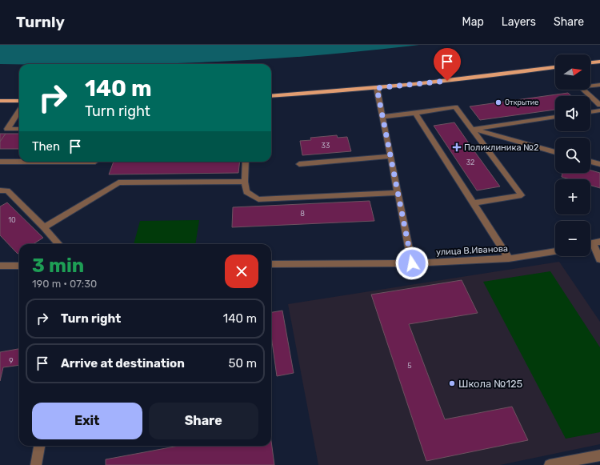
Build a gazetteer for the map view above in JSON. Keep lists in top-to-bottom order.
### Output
{
  "streets": {
    "street": ["улица В.Иванова"]
  },
  "places": {
    "other": ["Открытие", "Школа №125"],
    "health": ["Поликлиника №2"]
  },
  "house_numbers": [
    "33",
    "32",
    "8",
    "10",
    "9",
    "5"
  ],
  "north": "right",
  "page": {
    "header": "Turnly",
    "nav": ["Map", "Layers", "Share"],
    "map_buttons": ["+", "−"],
    "turn": ["140 m", "Turn right"],
    "then": "Then",
    "heading": ["3 min", "190 m · 07:30"],
    "list": [
      {
        "name": "Turn right",
        "value": "140 m"
      },
      {
        "name": "Arrive at destination",
        "value": "50 m"
      }
    ],
    "buttons": ["Exit", "Share"]
  }
}
